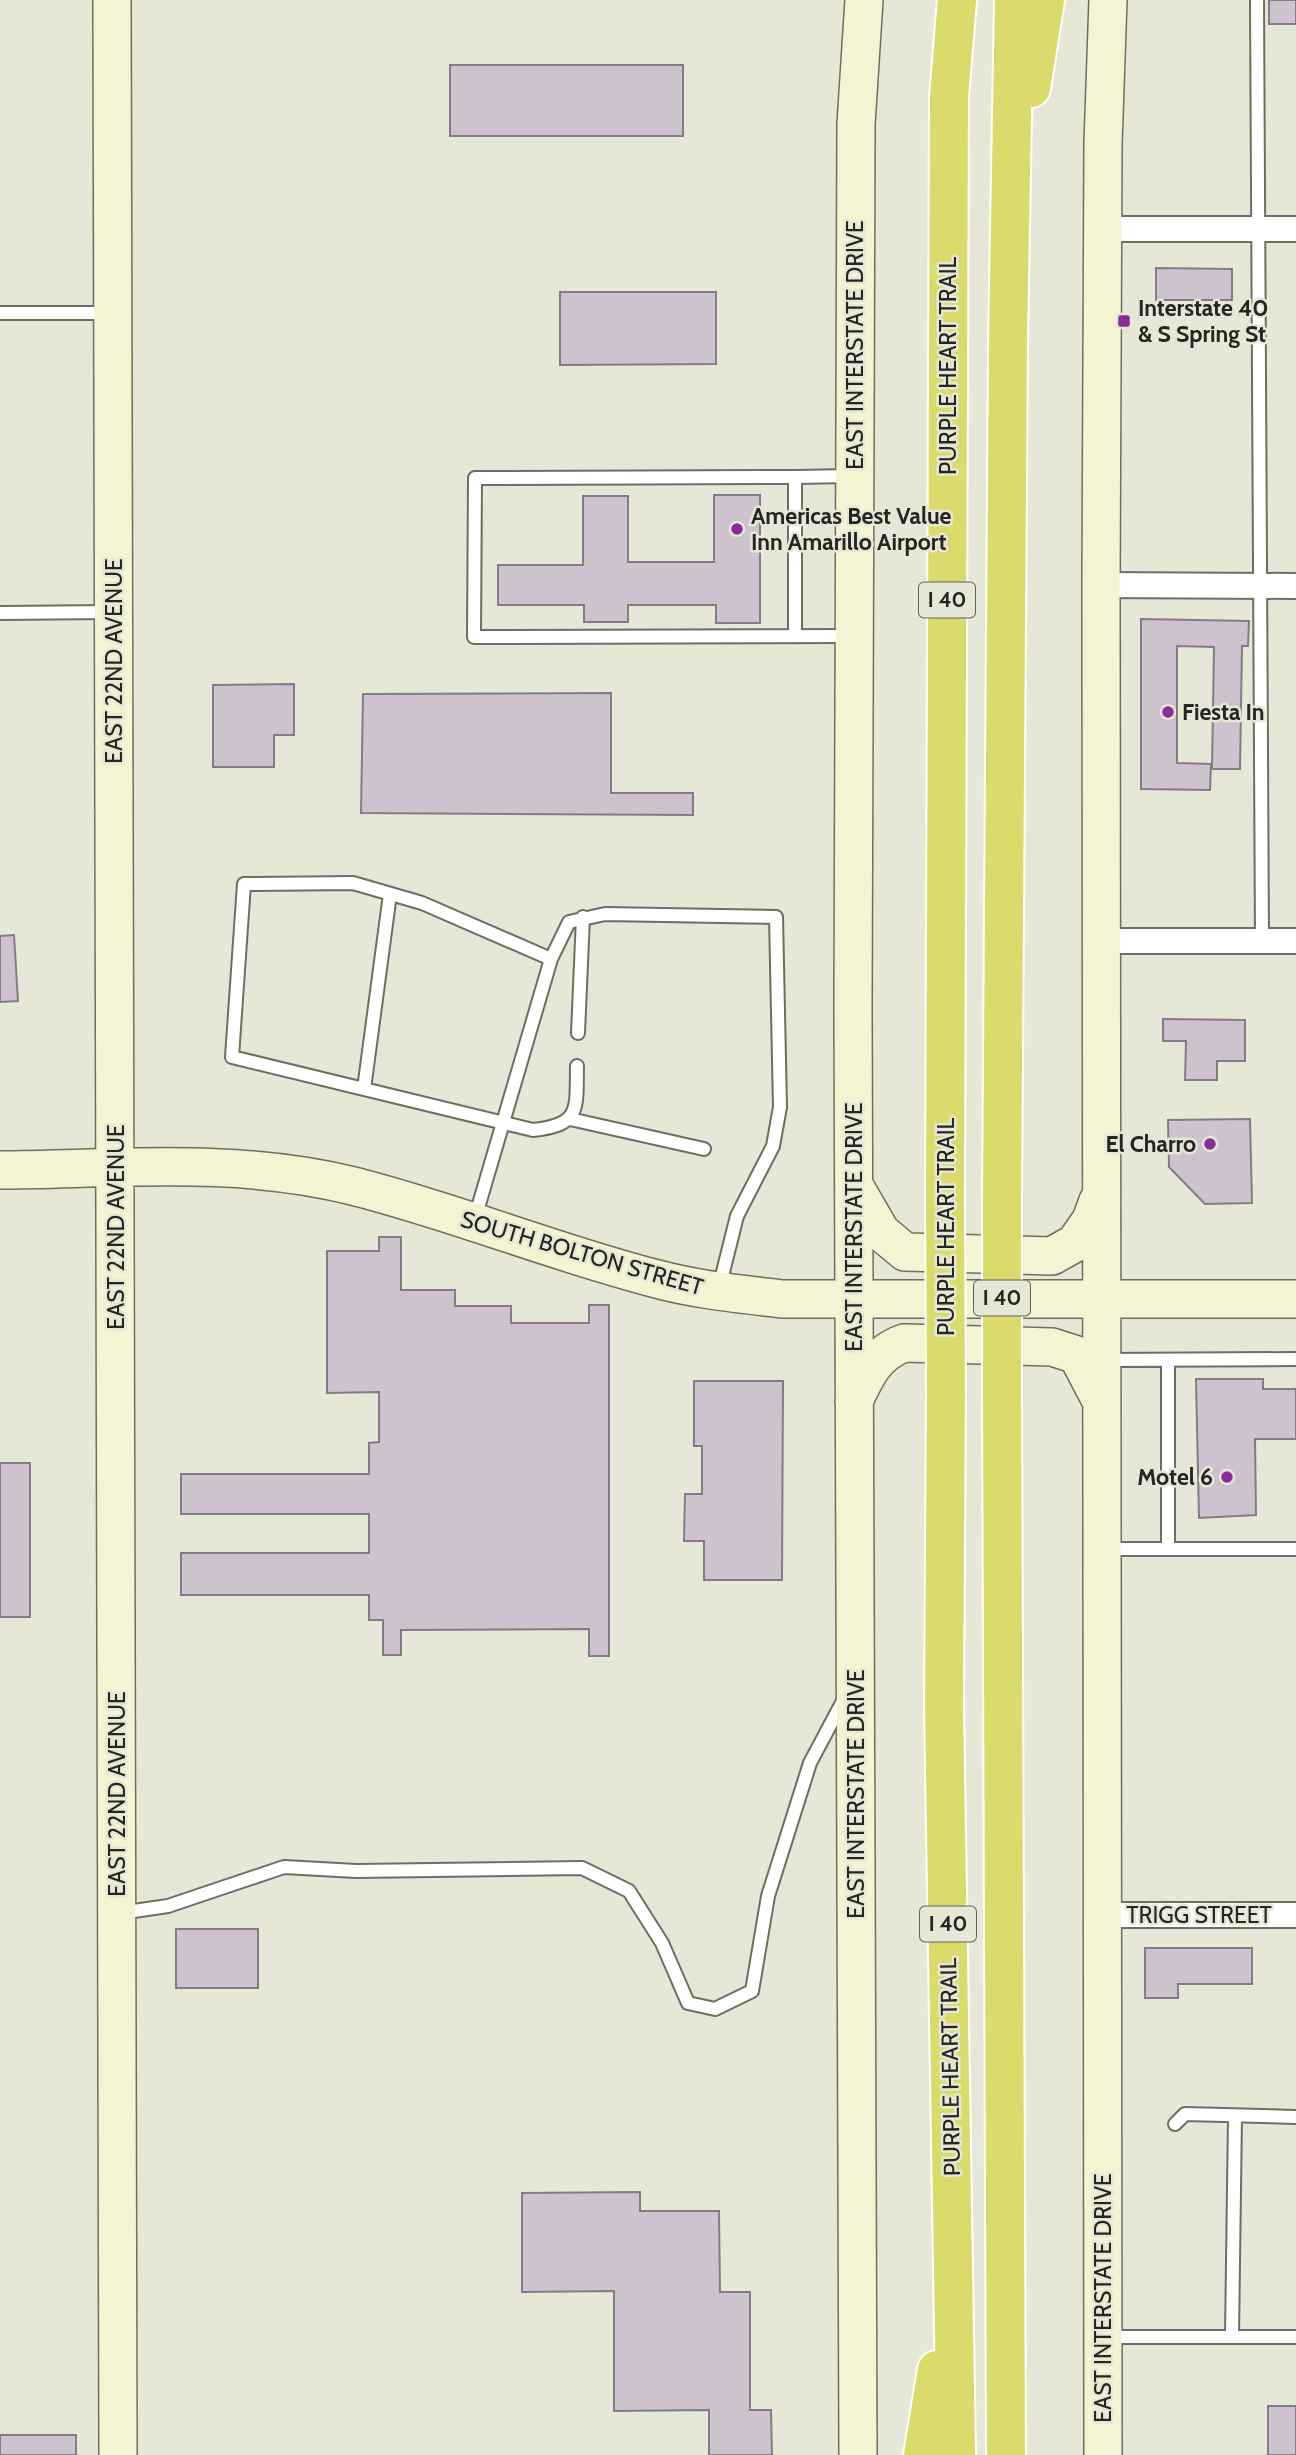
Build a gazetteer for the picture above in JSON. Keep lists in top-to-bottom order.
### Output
{
  "streets": {
    "highway": ["PURPLE HEART TRAIL", "I 40"],
    "main road": ["EAST INTERSTATE DRIVE", "EAST 22ND AVENUE", "SOUTH BOLTON STREET"],
    "street": ["TRIGG STREET"]
  },
  "crossings": [
    ["EAST INTERSTATE DRIVE", "SOUTH BOLTON STREET"],
    ["EAST INTERSTATE DRIVE", "TRIGG STREET"],
    ["EAST 22ND AVENUE", "SOUTH BOLTON STREET"]
  ],
  "places": {
    "transit": ["Interstate 40 & S Spring St"],
    "other": [
      "Americas Best Value Inn Amarillo Airport",
      "Fiesta In",
      "El Charro",
      "Motel 6"
    ]
  }
}
